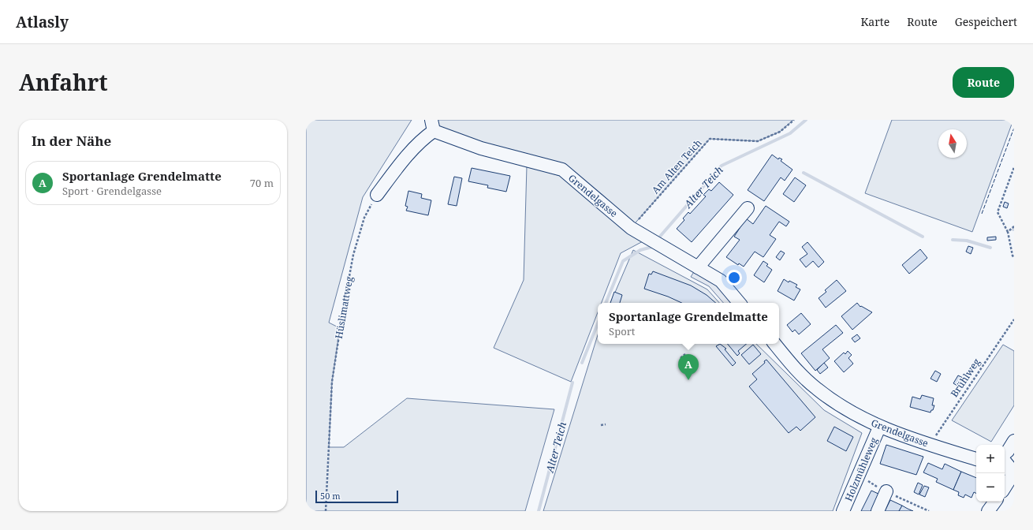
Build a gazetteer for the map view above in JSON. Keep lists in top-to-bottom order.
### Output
{
  "streets": {
    "street": ["Grendelgasse", "Holzmühleweg"],
    "path": ["Am Alten Teich", "Hüslimattweg", "Brühlweg"]
  },
  "crossings": [
    ["Am Alten Teich", "Grendelgasse"],
    ["Grendelgasse", "Brühlweg"],
    ["Grendelgasse", "Holzmühleweg"]
  ],
  "water": ["Alter Teich"],
  "scale_bar": "50 m",
  "north": "top",
  "page": {
    "header": "Atlasly",
    "nav": ["Karte", "Route", "Gespeichert"],
    "title": "Anfahrt",
    "buttons": "Route",
    "heading": "In der Nähe",
    "list": [
      {
        "mark": "A",
        "name": "Sportanlage Grendelmatte",
        "note": "Sport · Grendelgasse",
        "value": "70 m"
      }
    ],
    "popup": ["Sportanlage Grendelmatte", "Sport"],
    "pins": "A",
    "map_buttons": ["+", "−"],
    "scale": "50 m"
  }
}
